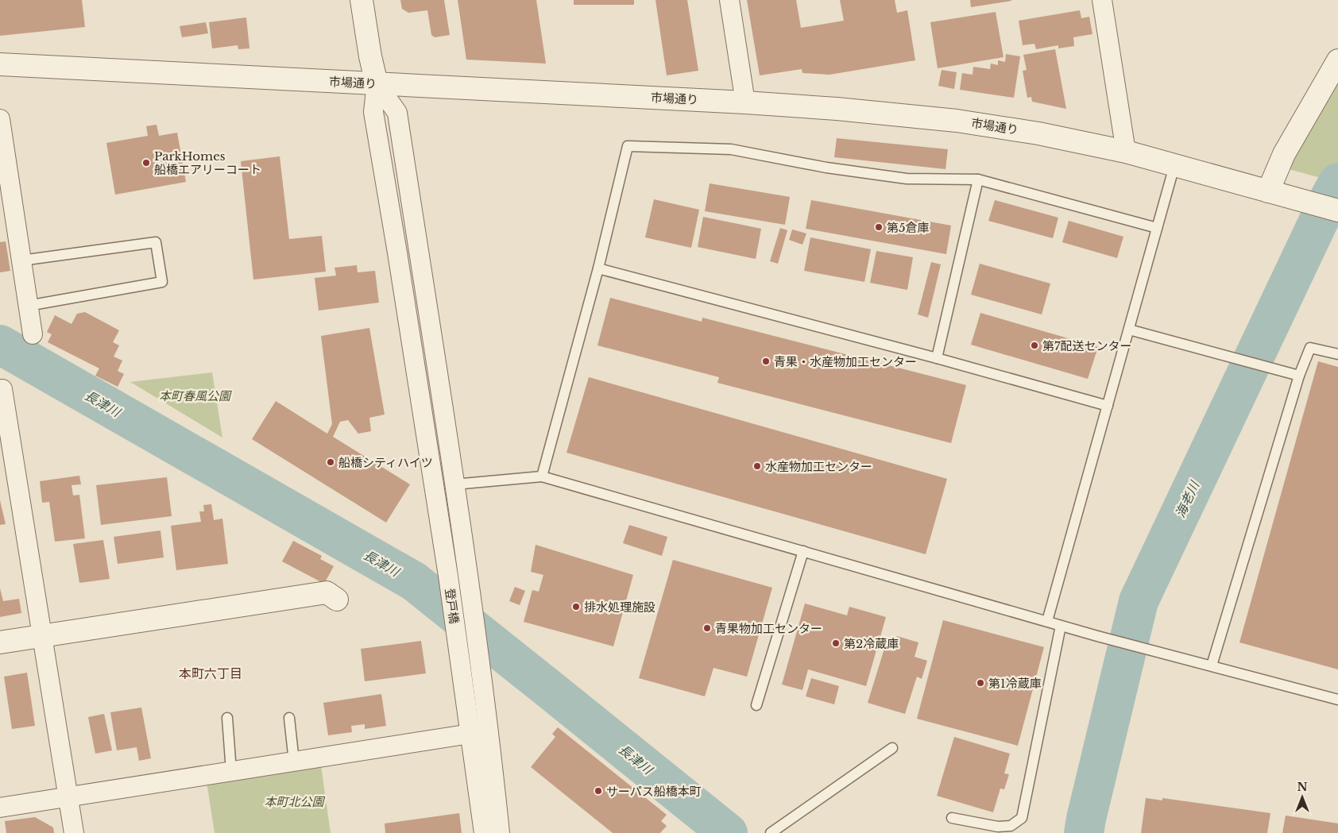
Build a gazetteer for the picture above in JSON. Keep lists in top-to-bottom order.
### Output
{
  "streets": {
    "street": ["市場通り", "登戸橋"]
  },
  "crossings": [
    ["市場通り", "登戸橋"]
  ],
  "districts": ["本町六丁目"],
  "water": ["長津川", "海老川"],
  "parks": ["本町春風公園", "本町北公園"],
  "places": [
    "ParkHomes 船橋エアリーコート",
    "第5倉庫",
    "第7配送センター",
    "青果・水産物加工センター",
    "船橋シティハイツ",
    "水産物加工センター",
    "排水処理施設",
    "青果物加工センター",
    "第2冷蔵庫",
    "第1冷蔵庫",
    "サーパス船橋本町"
  ],
  "north": "top"
}
